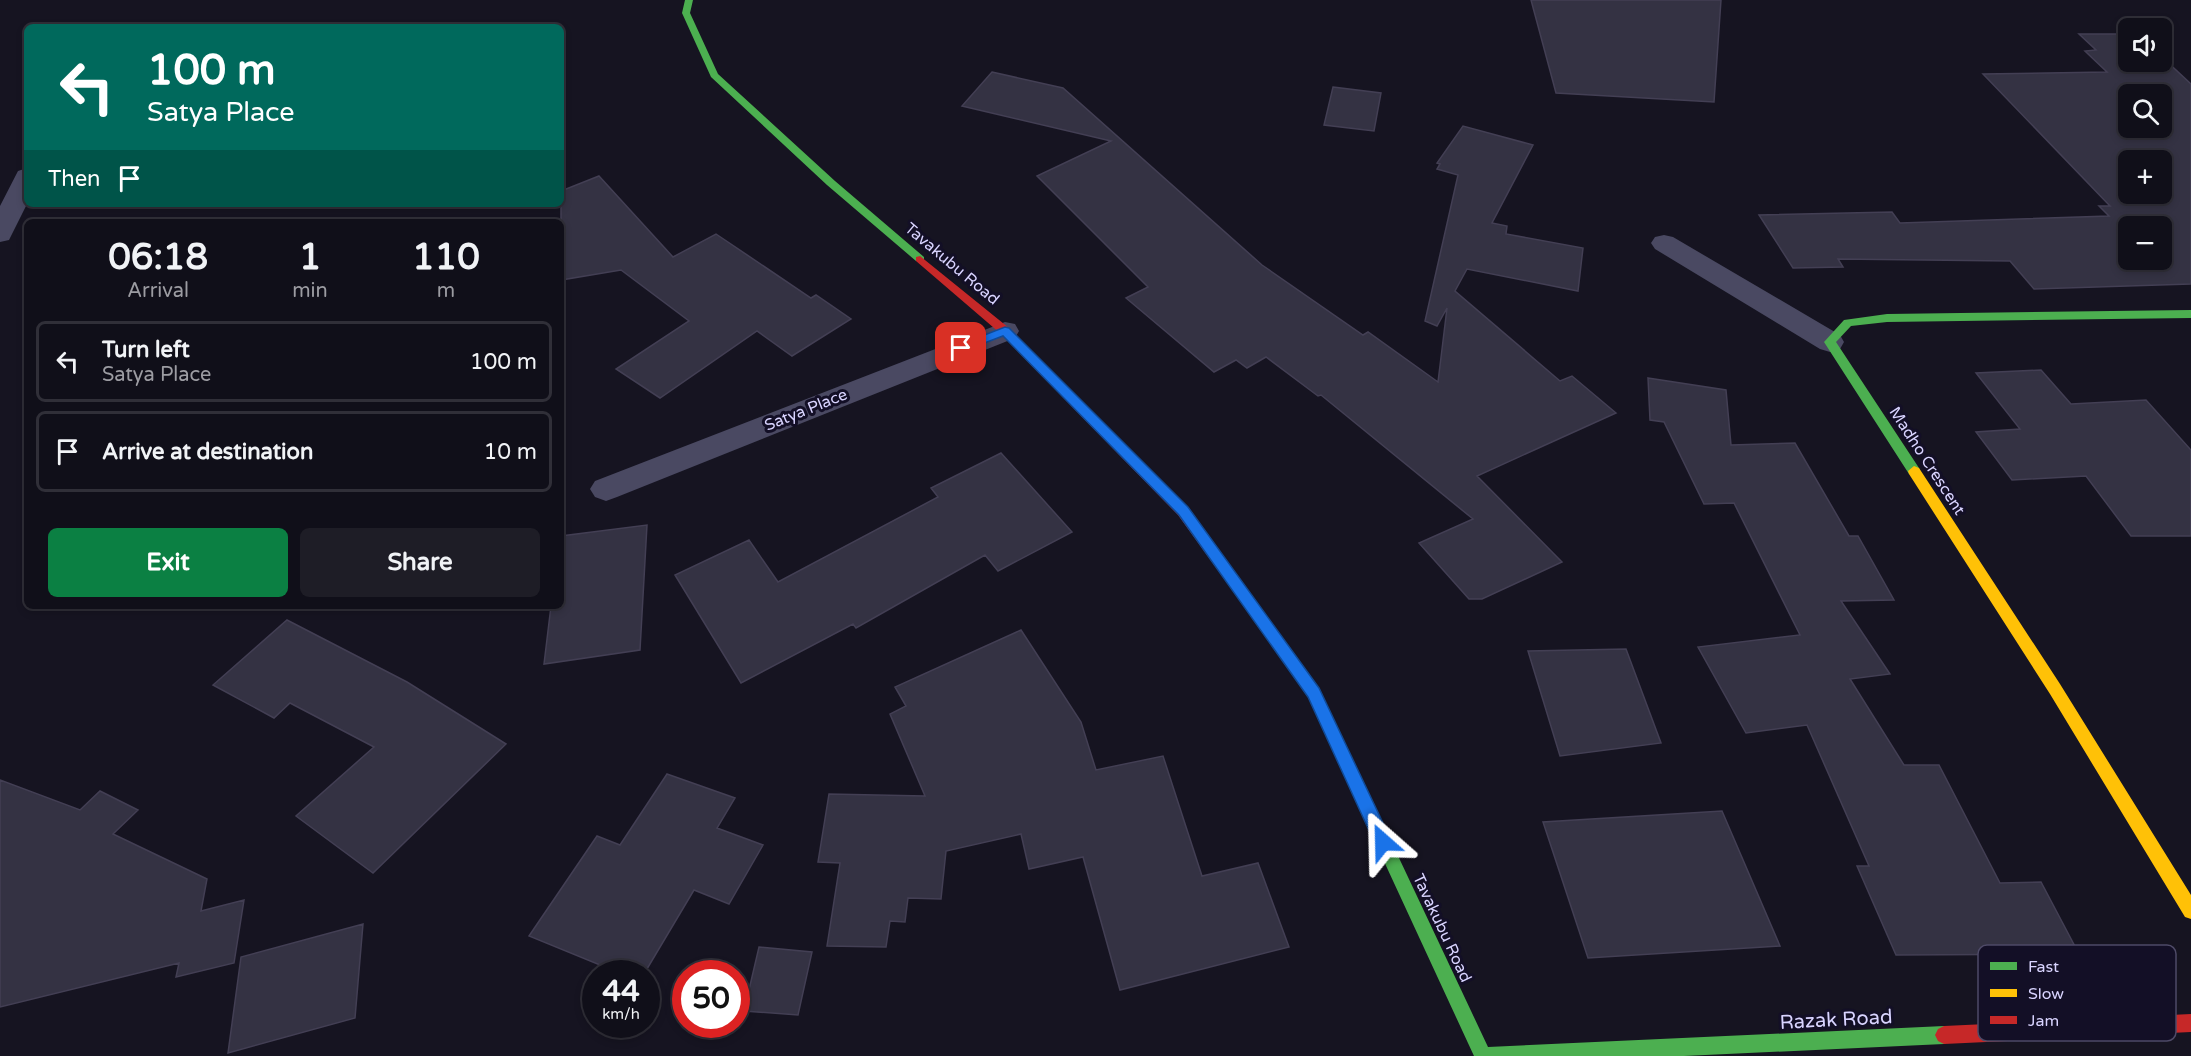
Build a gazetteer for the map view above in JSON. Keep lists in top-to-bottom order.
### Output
{
  "streets": {
    "main road": ["Tavakubu Road", "Madho Crescent", "Razak Road"],
    "street": ["Satya Place"]
  },
  "crossings": [
    ["Tavakubu Road", "Satya Place"],
    ["Tavakubu Road", "Razak Road"]
  ],
  "legend": ["Fast", "Slow", "Jam"],
  "page": {
    "map_buttons": ["+", "−"],
    "turn": ["100 m", "Satya Place"],
    "then": "Then",
    "eta": [
      "06:18",
      "Arrival",
      "1",
      "min",
      "110",
      "m"
    ],
    "list": [
      {
        "name": "Turn left",
        "note": "Satya Place",
        "value": "100 m"
      },
      {
        "name": "Arrive at destination",
        "value": "10 m"
      }
    ],
    "buttons": ["Exit", "Share"],
    "speed": "44 km/h",
    "limit": "50"
  }
}
